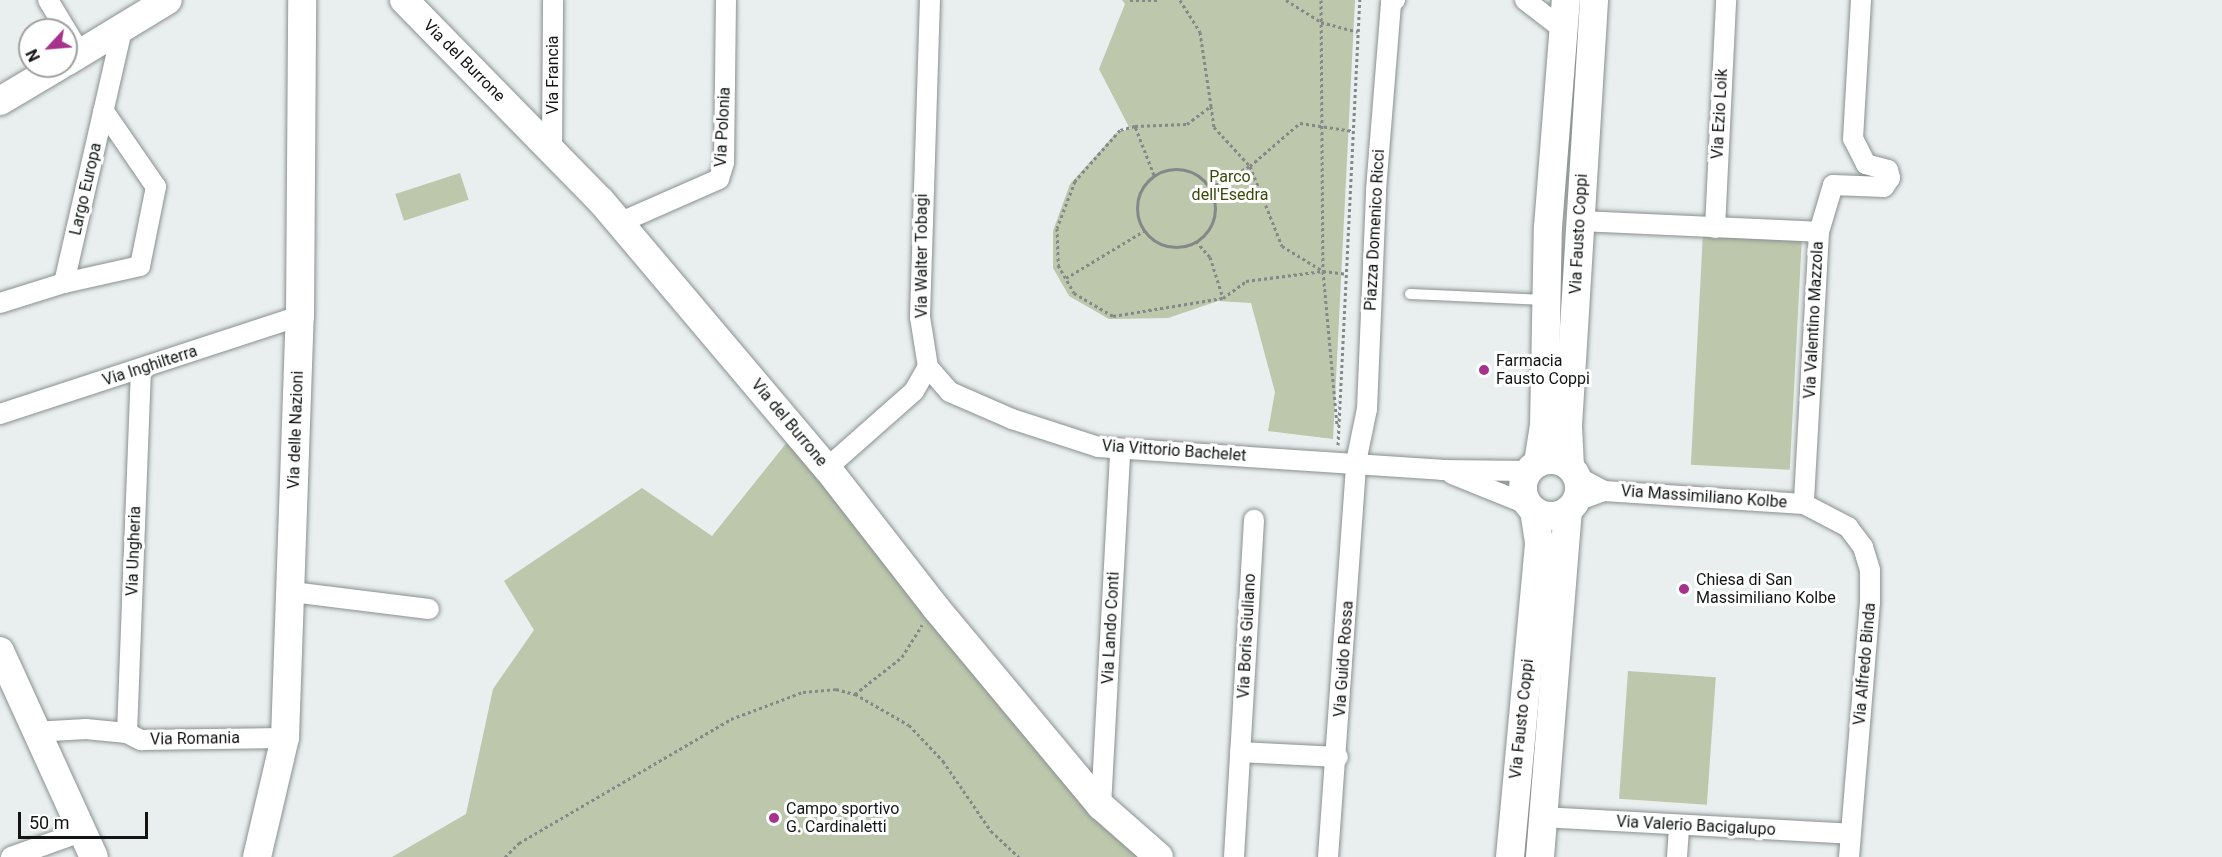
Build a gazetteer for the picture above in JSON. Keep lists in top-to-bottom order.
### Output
{
  "streets": {
    "street": [
      "Via del Burrone",
      "Via Francia",
      "Via Ezio Loik",
      "Via Polonia",
      "Largo Europa",
      "Piazza Domenico Ricci",
      "Via Fausto Coppi",
      "Via Walter Tobagi",
      "Via Valentino Mazzola",
      "Via Inghilterra",
      "Via delle Nazioni",
      "Via Vittorio Bachelet",
      "Via Massimiliano Kolbe",
      "Via Ungheria",
      "Via Lando Conti",
      "Via Boris Giuliano",
      "Via Guido Rossa",
      "Via Alfredo Binda",
      "Via Romania",
      "Via Valerio Bacigalupo"
    ]
  },
  "crossings": [
    ["Via del Burrone", "Via Francia"],
    ["Via del Burrone", "Via Polonia"],
    ["Via del Burrone", "Via Lando Conti"],
    ["Via Ezio Loik", "Via Valentino Mazzola"],
    ["Piazza Domenico Ricci", "Via Vittorio Bachelet"],
    ["Piazza Domenico Ricci", "Via Guido Rossa"],
    ["Via Fausto Coppi", "Via Valentino Mazzola"],
    ["Via Fausto Coppi", "Via Vittorio Bachelet"],
    ["Via Fausto Coppi", "Via Massimiliano Kolbe"],
    ["Via Fausto Coppi", "Via Valerio Bacigalupo"],
    ["Via Walter Tobagi", "Via Vittorio Bachelet"],
    ["Via Valentino Mazzola", "Via Massimiliano Kolbe"],
    ["Via Valentino Mazzola", "Via Alfredo Binda"],
    ["Via Inghilterra", "Via delle Nazioni"],
    ["Via Inghilterra", "Via Ungheria"],
    ["Via delle Nazioni", "Via Romania"],
    ["Via Vittorio Bachelet", "Via Massimiliano Kolbe"],
    ["Via Vittorio Bachelet", "Via Lando Conti"],
    ["Via Vittorio Bachelet", "Via Guido Rossa"],
    ["Via Massimiliano Kolbe", "Via Alfredo Binda"],
    ["Via Ungheria", "Via Romania"],
    ["Via Alfredo Binda", "Via Valerio Bacigalupo"]
  ],
  "parks": ["Parco dell'Esedra"],
  "places": ["Farmacia Fausto Coppi", "Chiesa di San Massimiliano Kolbe", "Campo sportivo G. Cardinaletti"],
  "scale_bar": "50 m",
  "north": "bottom left"
}
